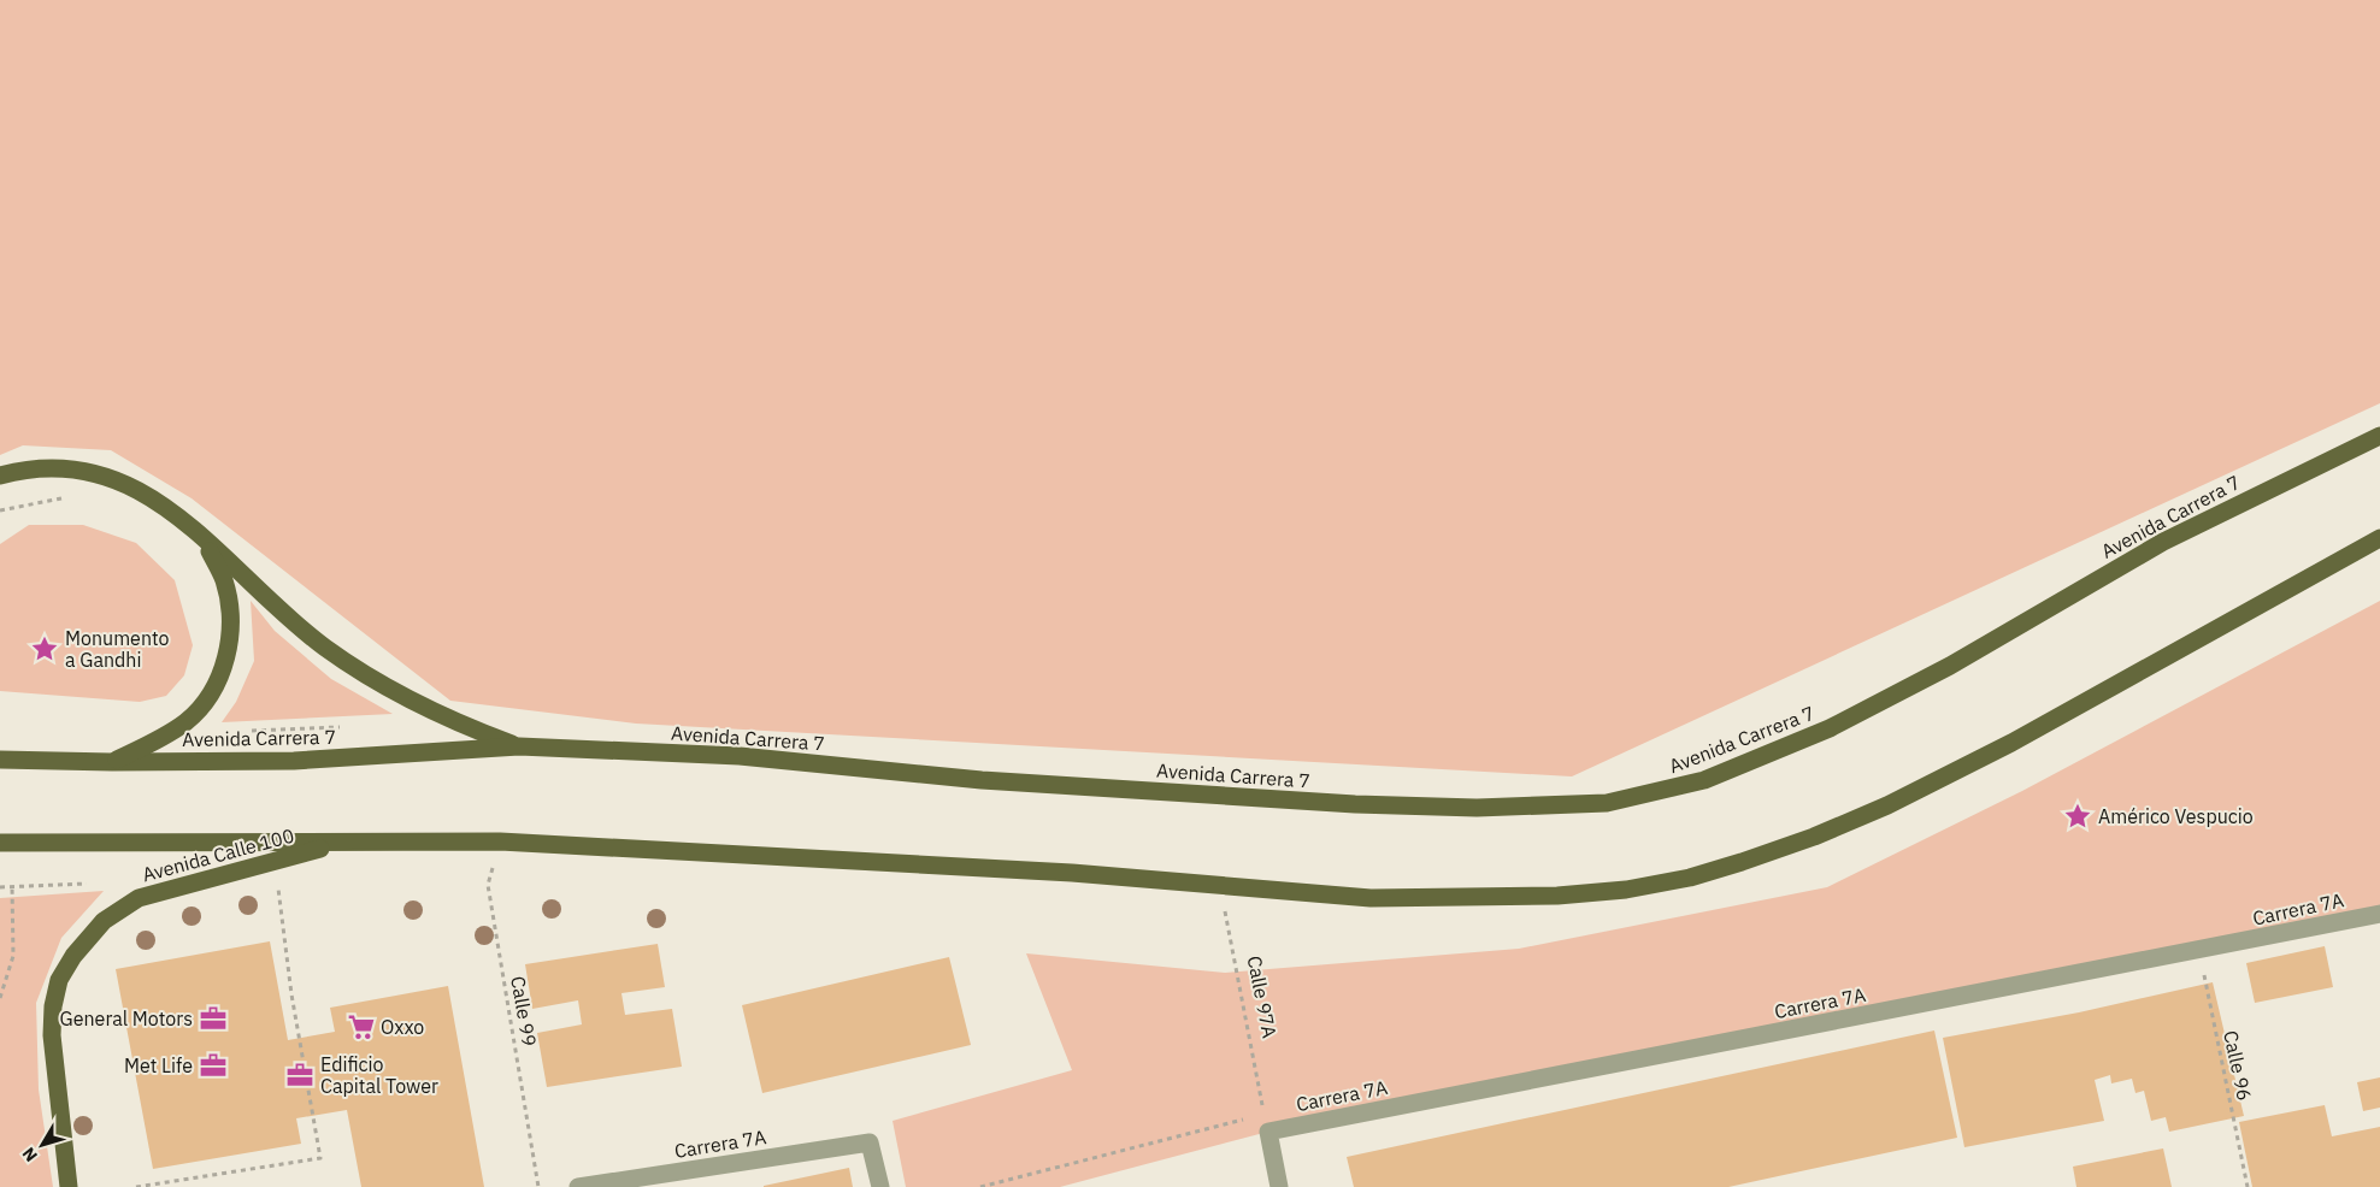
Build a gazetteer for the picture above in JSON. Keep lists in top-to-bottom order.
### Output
{
  "streets": {
    "main road": ["Avenida Carrera 7", "Avenida Calle 100"],
    "street": ["Carrera 7A"],
    "path": ["Calle 97A", "Calle 99", "Calle 96"]
  },
  "crossings": [
    ["Carrera 7A", "Calle 97A"],
    ["Carrera 7A", "Calle 96"]
  ],
  "places": {
    "place": ["Monumento a Gandhi", "Américo Vespucio"],
    "office": ["General Motors", "Met Life", "Edificio Capital Tower"],
    "supermarket": ["Oxxo"]
  },
  "north": "bottom left"
}
